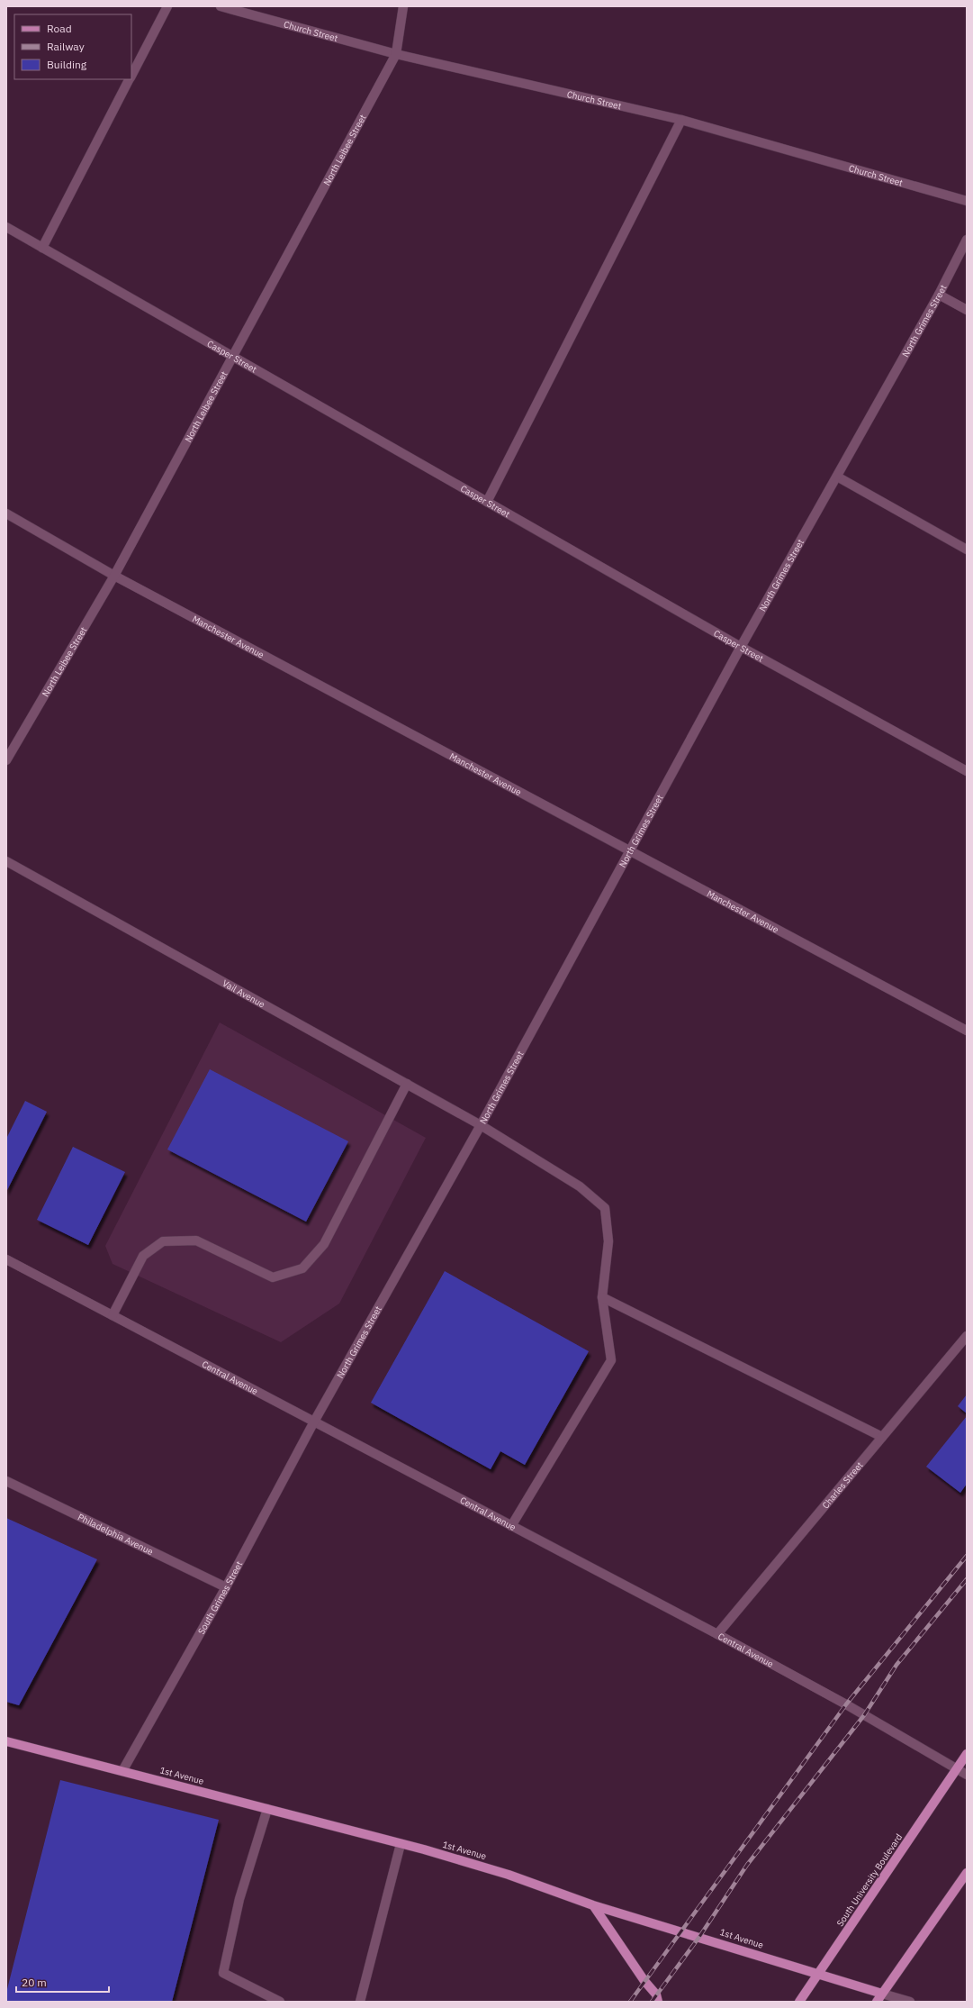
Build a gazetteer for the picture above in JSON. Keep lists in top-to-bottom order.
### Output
{
  "streets": {
    "main road": ["1st Avenue", "South University Boulevard"],
    "street": [
      "Church Street",
      "North Leibee Street",
      "North Grimes Street",
      "Casper Street",
      "Manchester Avenue",
      "Vail Avenue",
      "Central Avenue",
      "Charles Street",
      "Philadelphia Avenue",
      "South Grimes Street"
    ]
  },
  "crossings": [
    ["Church Street", "North Leibee Street"],
    ["North Leibee Street", "Casper Street"],
    ["North Leibee Street", "Manchester Avenue"],
    ["North Grimes Street", "Casper Street"],
    ["North Grimes Street", "Manchester Avenue"],
    ["North Grimes Street", "Vail Avenue"],
    ["North Grimes Street", "Central Avenue"],
    ["North Grimes Street", "South Grimes Street"],
    ["Vail Avenue", "Central Avenue"],
    ["Central Avenue", "Charles Street"],
    ["Central Avenue", "South Grimes Street"],
    ["Central Avenue", "South University Boulevard"],
    ["Philadelphia Avenue", "South Grimes Street"],
    ["South Grimes Street", "1st Avenue"],
    ["1st Avenue", "South University Boulevard"]
  ],
  "legend": ["Road", "Railway", "Building"],
  "scale_bar": "20 m"
}
